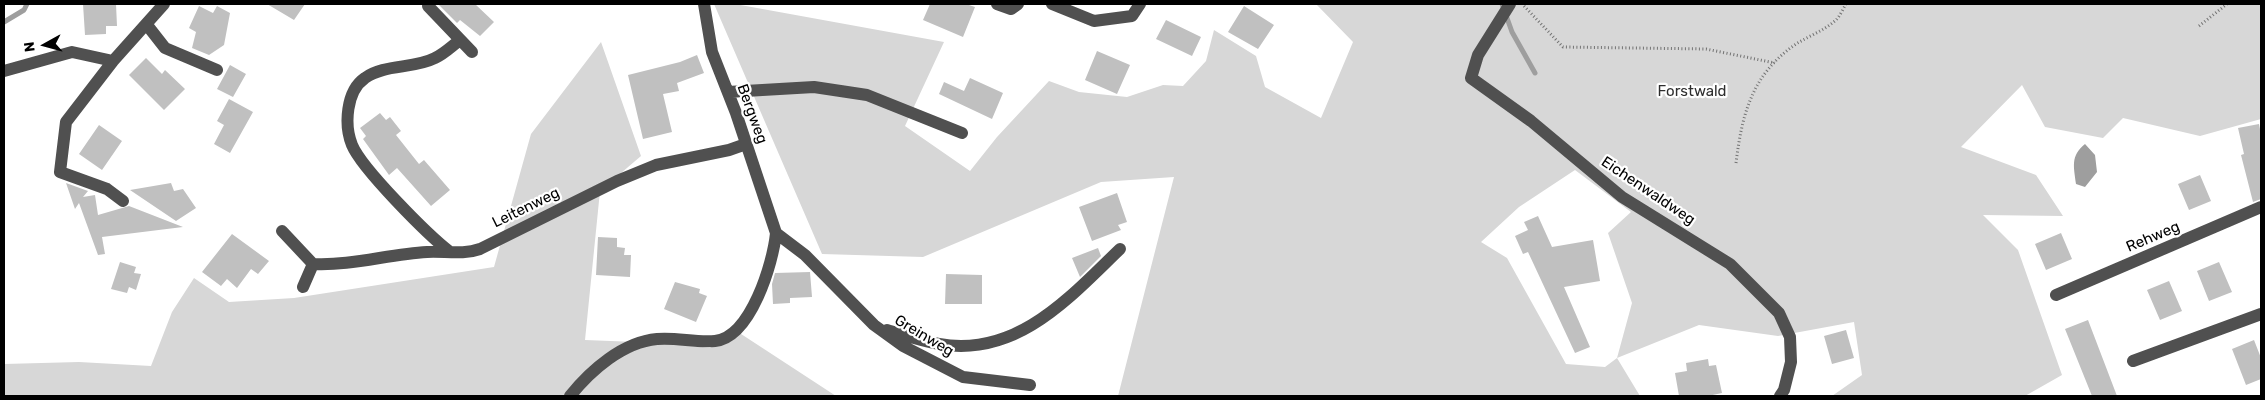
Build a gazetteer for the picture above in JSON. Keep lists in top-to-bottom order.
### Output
{
  "streets": {
    "street": [
      "Bergweg",
      "Eichenwaldweg",
      "Leitenweg",
      "Rehweg",
      "Greinweg"
    ]
  },
  "crossings": [
    ["Bergweg", "Leitenweg"],
    ["Bergweg", "Greinweg"]
  ],
  "parks": ["Forstwald"],
  "north": "left"
}
